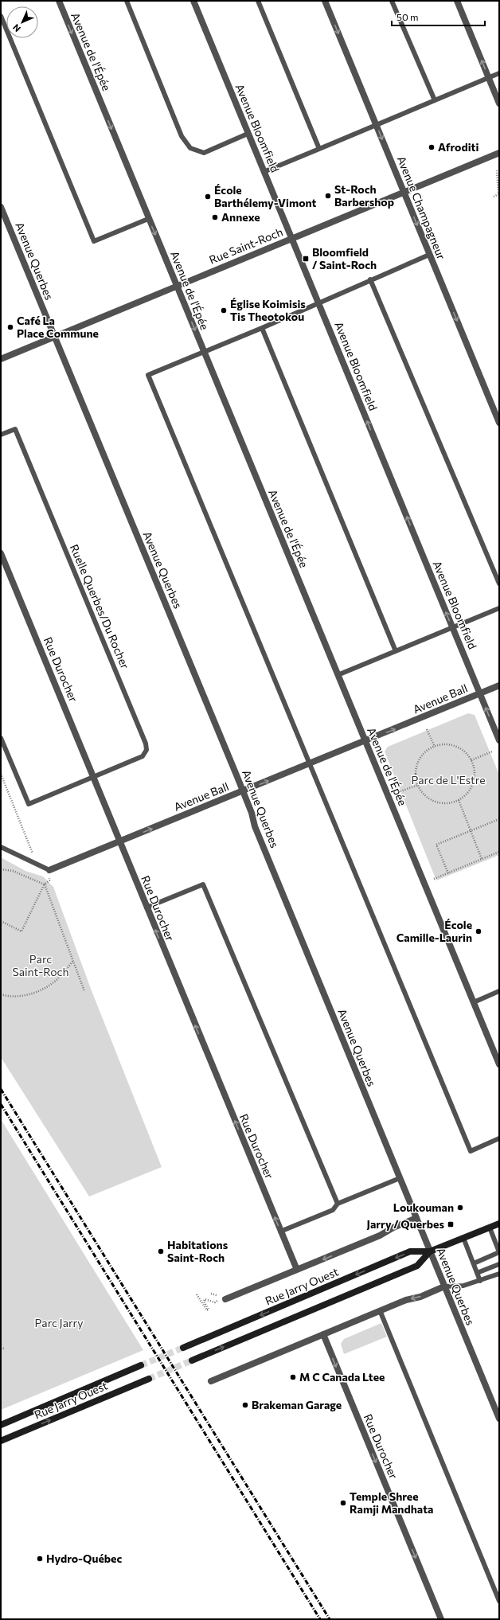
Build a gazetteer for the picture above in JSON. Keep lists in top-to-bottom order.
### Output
{
  "streets": {
    "main road": ["Rue Jarry Ouest"],
    "street": [
      "Avenue de l'Épée",
      "Avenue Bloomfield",
      "Avenue Champagneur",
      "Rue Saint-Roch",
      "Avenue Querbes",
      "Rue Durocher",
      "Avenue Ball"
    ],
    "lane": ["Ruelle Querbes/Du Rocher"]
  },
  "crossings": [
    ["Avenue de l'Épée", "Rue Saint-Roch"],
    ["Avenue de l'Épée", "Avenue Ball"],
    ["Avenue Bloomfield", "Rue Saint-Roch"],
    ["Avenue Bloomfield", "Avenue Ball"],
    ["Avenue Champagneur", "Rue Saint-Roch"],
    ["Rue Saint-Roch", "Avenue Querbes"],
    ["Avenue Querbes", "Avenue Ball"],
    ["Avenue Querbes", "Rue Jarry Ouest"],
    ["Ruelle Querbes/Du Rocher", "Rue Durocher"],
    ["Rue Durocher", "Avenue Ball"],
    ["Rue Durocher", "Rue Jarry Ouest"]
  ],
  "one_way": ["Avenue Bloomfield", "Avenue Champagneur", "Avenue Ball"],
  "parks": ["Parc de L'Estre", "Parc Saint-Roch", "Parc Jarry"],
  "places": {
    "other": [
      "Afroditi",
      "St-Roch Barbershop",
      "École Barthélemy-Vimont",
      "Annexe",
      "Église Koimisis Tis Theotokou",
      "Café La Place Commune",
      "École Camille-Laurin",
      "Loukouman",
      "Habitations Saint-Roch",
      "M C Canada Ltee",
      "Brakeman Garage",
      "Temple Shree Ramji Mandhata",
      "Hydro-Québec"
    ],
    "transit": ["Bloomfield / Saint-Roch", "Jarry / Querbes"]
  },
  "scale_bar": "50 m",
  "north": "bottom left"
}
